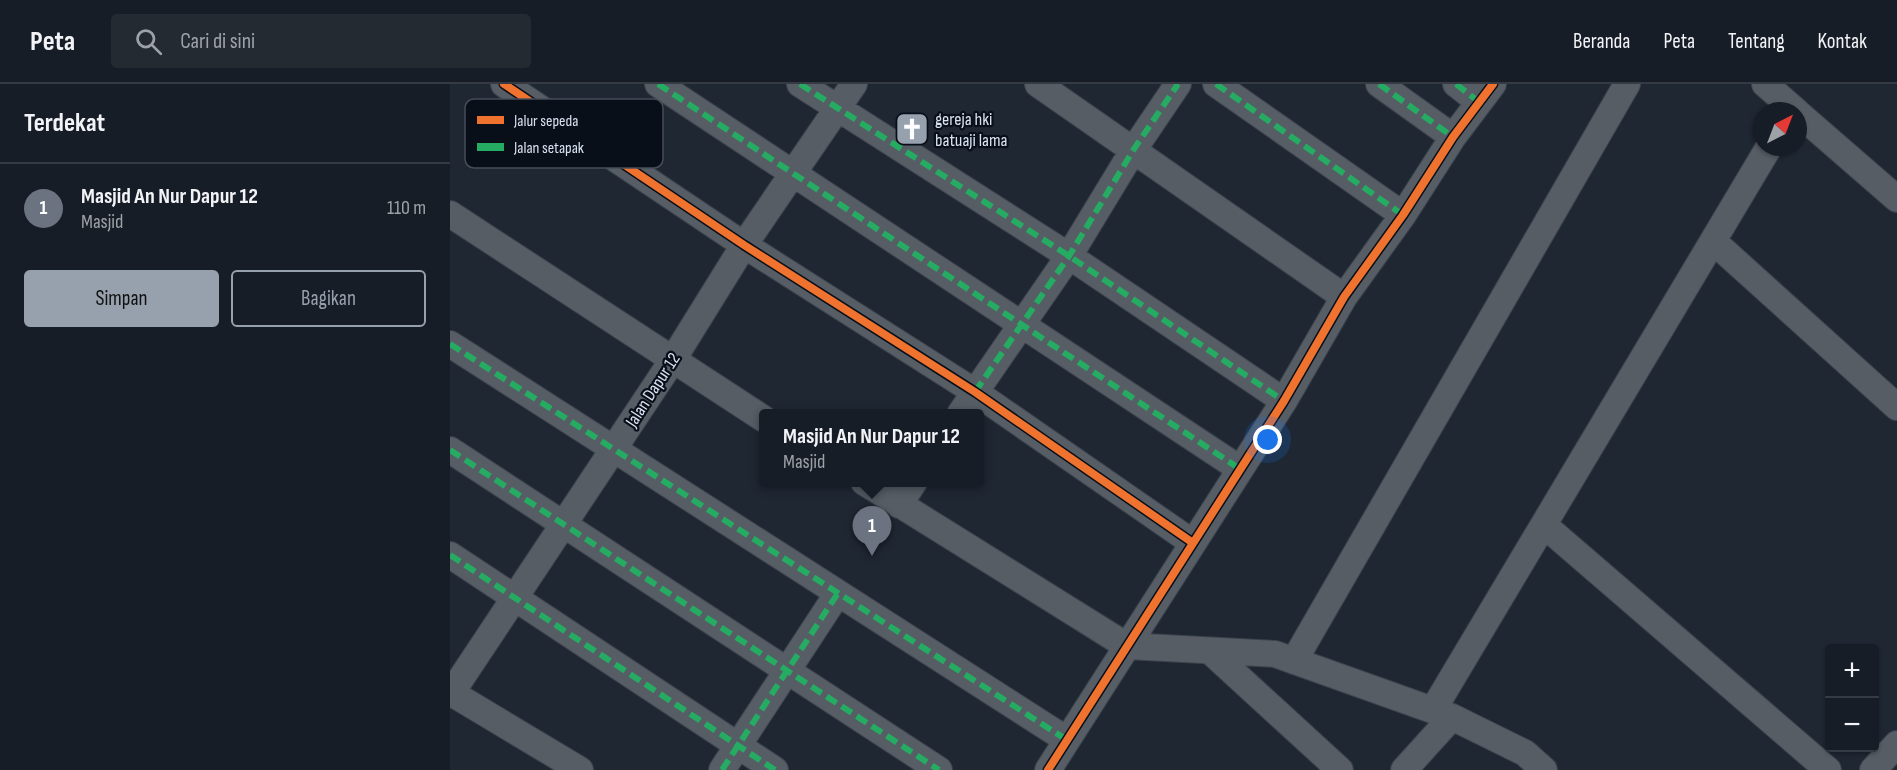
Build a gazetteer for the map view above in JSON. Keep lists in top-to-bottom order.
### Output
{
  "streets": {
    "street": ["Jalan Dapur 12"]
  },
  "places": {
    "church": ["gereja hki batuaji lama"]
  },
  "legend": ["Jalur sepeda", "Jalan setapak"],
  "north": "top right",
  "page": {
    "header": "Peta",
    "search": "Cari di sini",
    "nav": [
      "Beranda",
      "Peta",
      "Tentang",
      "Kontak"
    ],
    "heading": "Terdekat",
    "list": [
      {
        "mark": "1",
        "name": "Masjid An Nur Dapur 12",
        "note": "Masjid",
        "value": "110 m"
      }
    ],
    "buttons": ["Simpan", "Bagikan"],
    "popup": ["Masjid An Nur Dapur 12", "Masjid"],
    "pins": "1",
    "map_buttons": ["+", "−"]
  }
}
